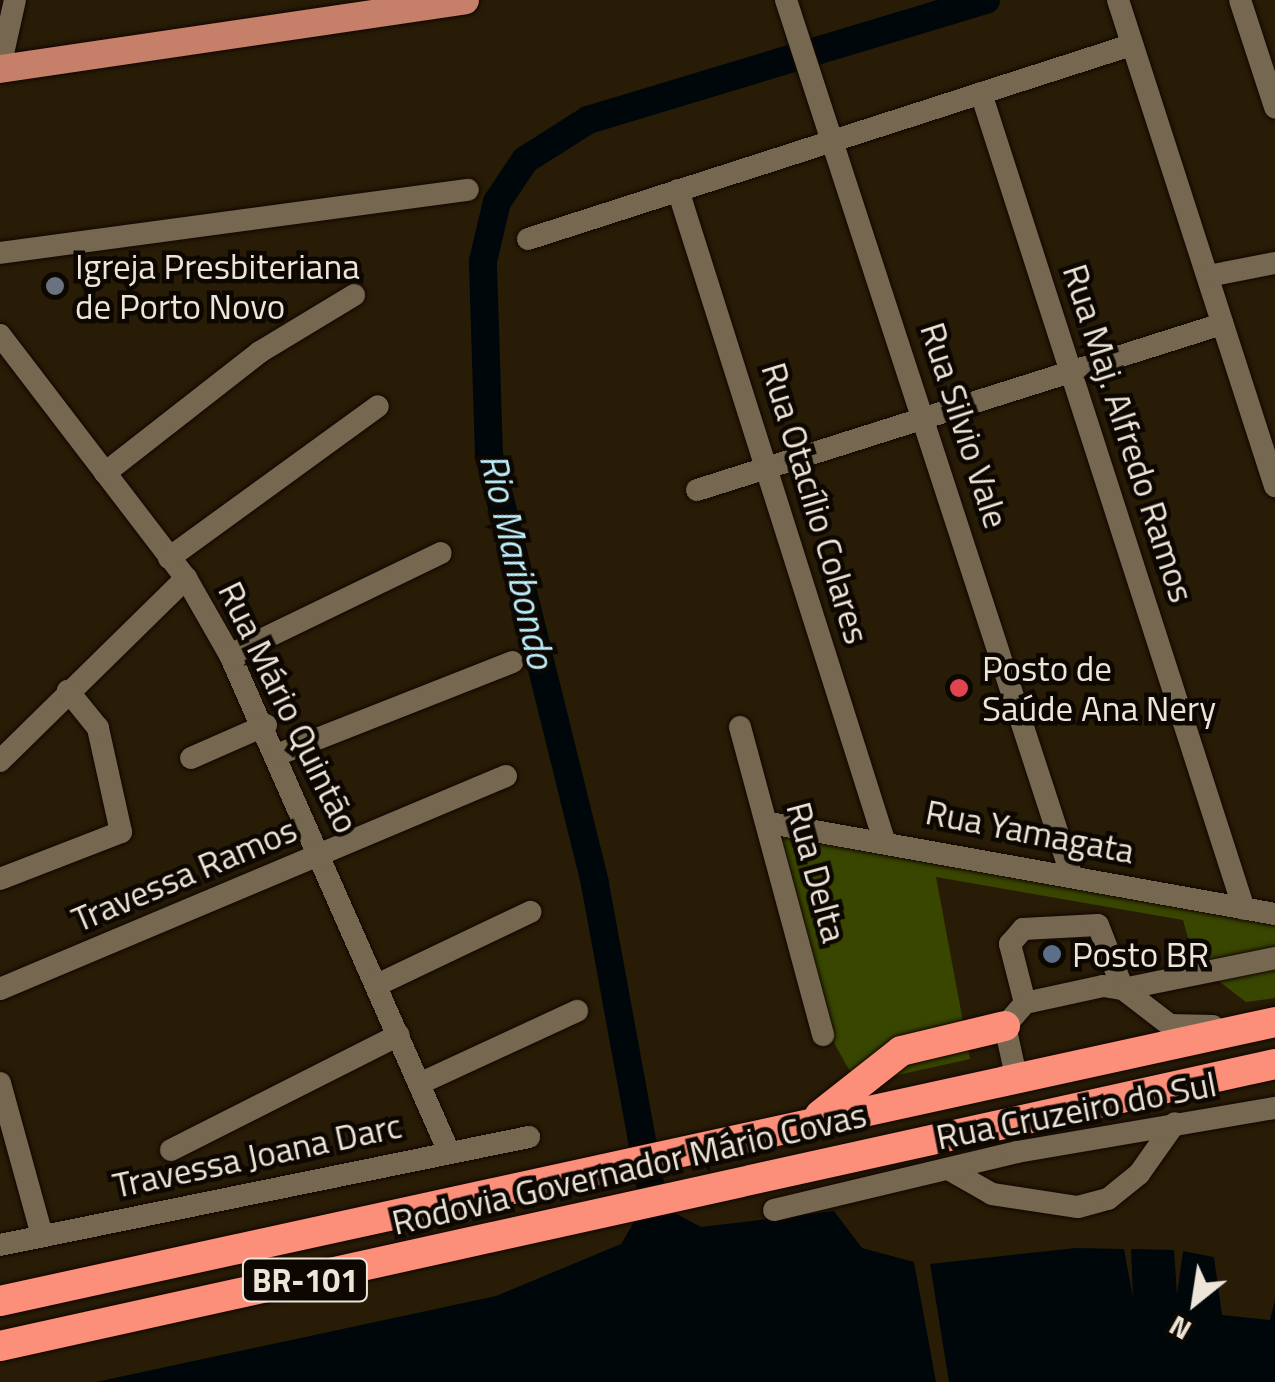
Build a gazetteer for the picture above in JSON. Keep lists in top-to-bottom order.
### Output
{
  "streets": {
    "highway": ["Rodovia Governador Mário Covas", "BR-101"],
    "street": [
      "Rua Silvio Vale",
      "Rua Maj. Alfredo Ramos",
      "Rua Otacílio Colares",
      "Rua Mário Quintão",
      "Rua Yamagata",
      "Rua Delta",
      "Travessa Ramos",
      "Rua Cruzeiro do Sul",
      "Travessa Joana Darc"
    ]
  },
  "crossings": [
    ["Rua Silvio Vale", "Rua Yamagata"],
    ["Rua Maj. Alfredo Ramos", "Rua Yamagata"],
    ["Rua Otacílio Colares", "Rua Yamagata"],
    ["Rua Mário Quintão", "Travessa Ramos"],
    ["Rua Mário Quintão", "Travessa Joana Darc"],
    ["Rua Yamagata", "Rua Delta"]
  ],
  "water": ["Rio Maribondo"],
  "places": ["Igreja Presbiteriana de Porto Novo", "Posto de Saúde Ana Nery", "Posto BR"],
  "north": "bottom left"
}
